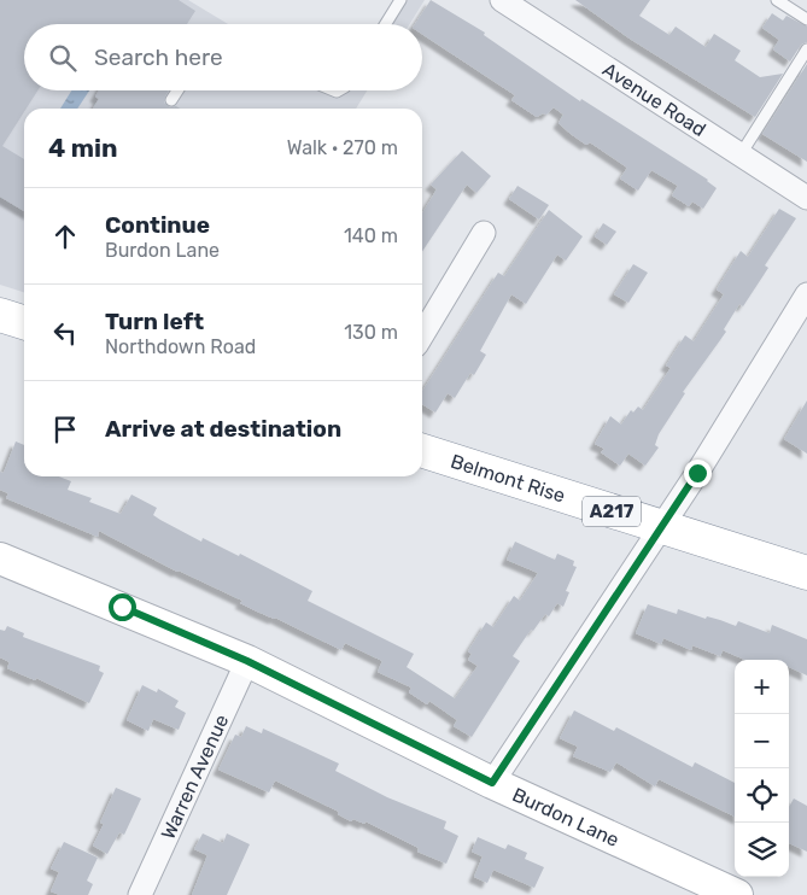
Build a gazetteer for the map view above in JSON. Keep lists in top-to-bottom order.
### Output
{
  "streets": {
    "highway": ["Belmont Rise", "A217"],
    "street": ["Avenue Road", "Warren Avenue", "Burdon Lane"]
  },
  "crossings": [
    ["Warren Avenue", "Burdon Lane"]
  ],
  "page": {
    "search": "Search here",
    "heading": ["4 min", "Walk · 270 m"],
    "list": [
      ["Continue", "Burdon Lane", "140 m"],
      ["Turn left", "Northdown Road", "130 m"],
      "Arrive at destination"
    ],
    "map_buttons": ["+", "−"]
  }
}
